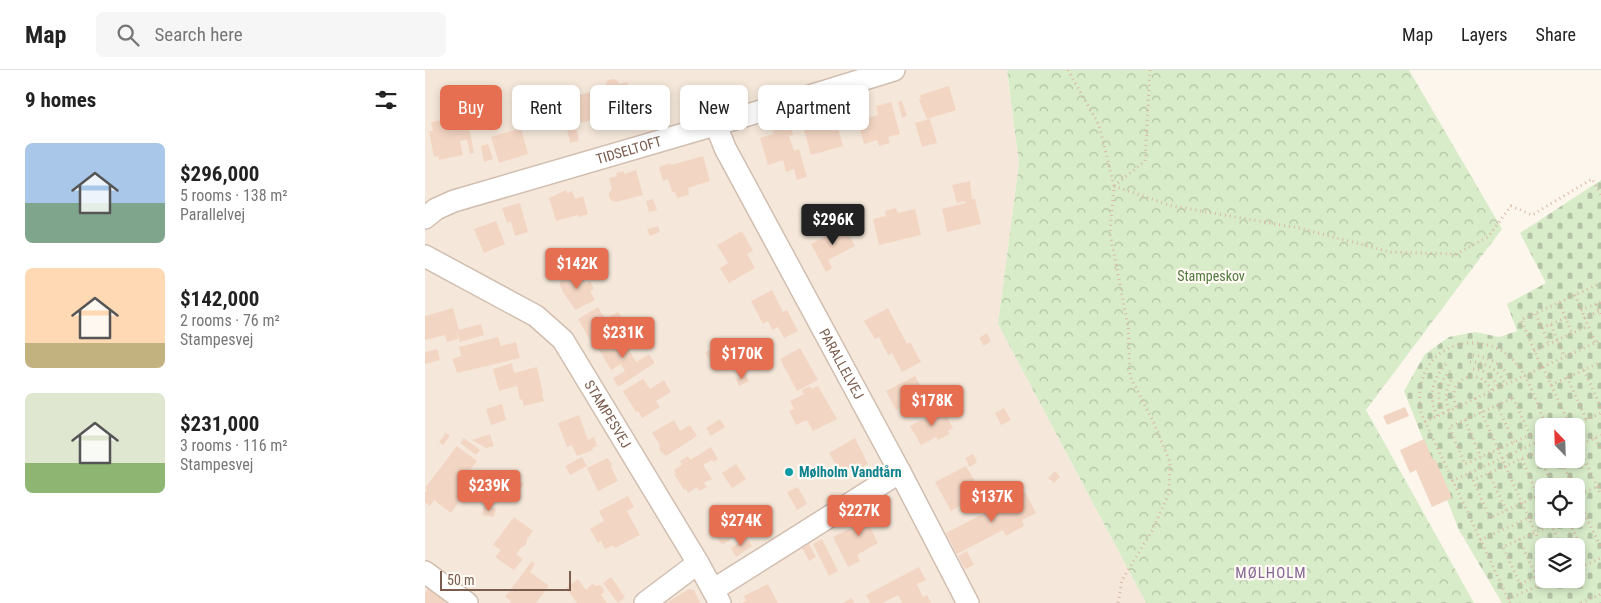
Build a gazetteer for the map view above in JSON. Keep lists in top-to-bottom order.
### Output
{
  "streets": {
    "street": ["TIDSELTOFT", "PARALLELVEJ", "STAMPESVEJ"]
  },
  "districts": ["MØLHOLM"],
  "parks": ["Stampeskov"],
  "places": ["Mølholm Vandtårn"],
  "scale_bar": "50 m",
  "north": "top left",
  "page": {
    "header": "Map",
    "search": "Search here",
    "nav": ["Map", "Layers", "Share"],
    "heading": "9 homes",
    "chip": [
      "Buy",
      "Rent",
      "Filters",
      "New",
      "Apartment"
    ],
    "list": [
      {
        "name": "$296,000",
        "note": "5 rooms · 138 m² · Parallelvej"
      },
      {
        "name": "$142,000",
        "note": "2 rooms · 76 m² · Stampesvej"
      },
      {
        "name": "$231,000",
        "note": "3 rooms · 116 m² · Stampesvej"
      }
    ],
    "price": [
      "$296K",
      "$142K",
      "$231K",
      "$170K",
      "$178K",
      "$239K",
      "$137K",
      "$227K",
      "$274K"
    ],
    "scale": "50 m"
  }
}
